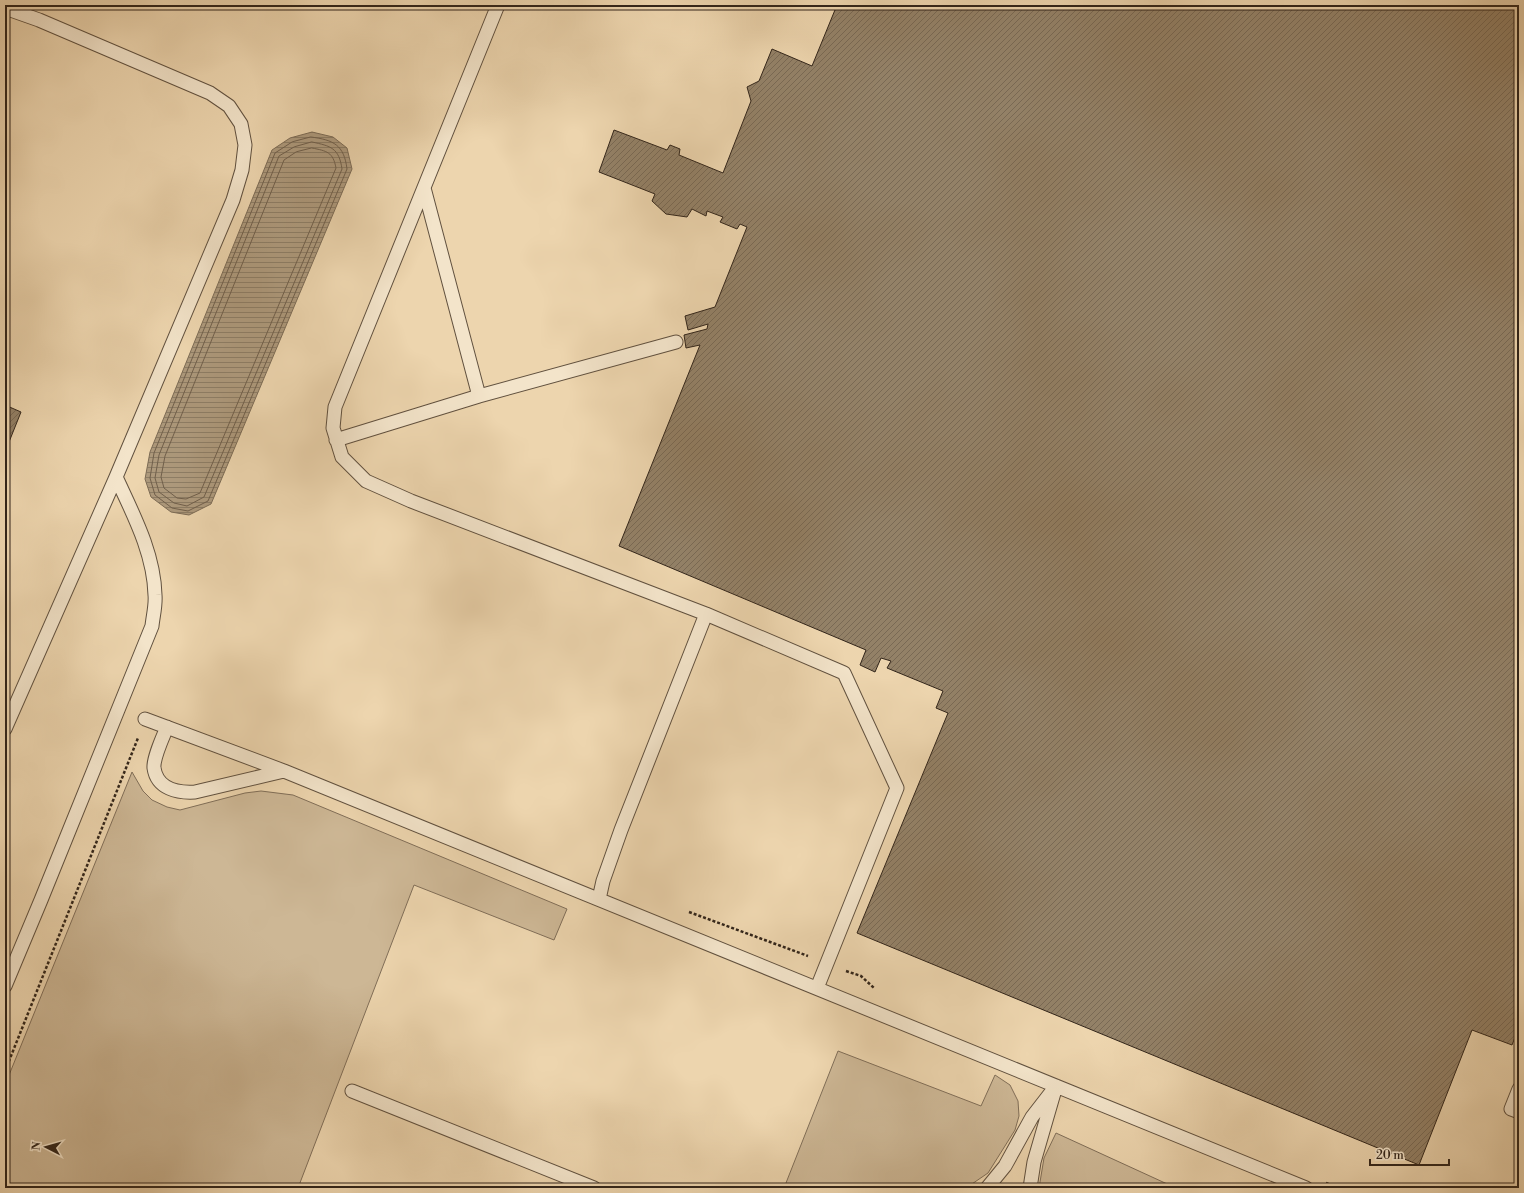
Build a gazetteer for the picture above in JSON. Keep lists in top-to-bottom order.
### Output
{
  "scale_bar": "20 m",
  "north": "left"
}
